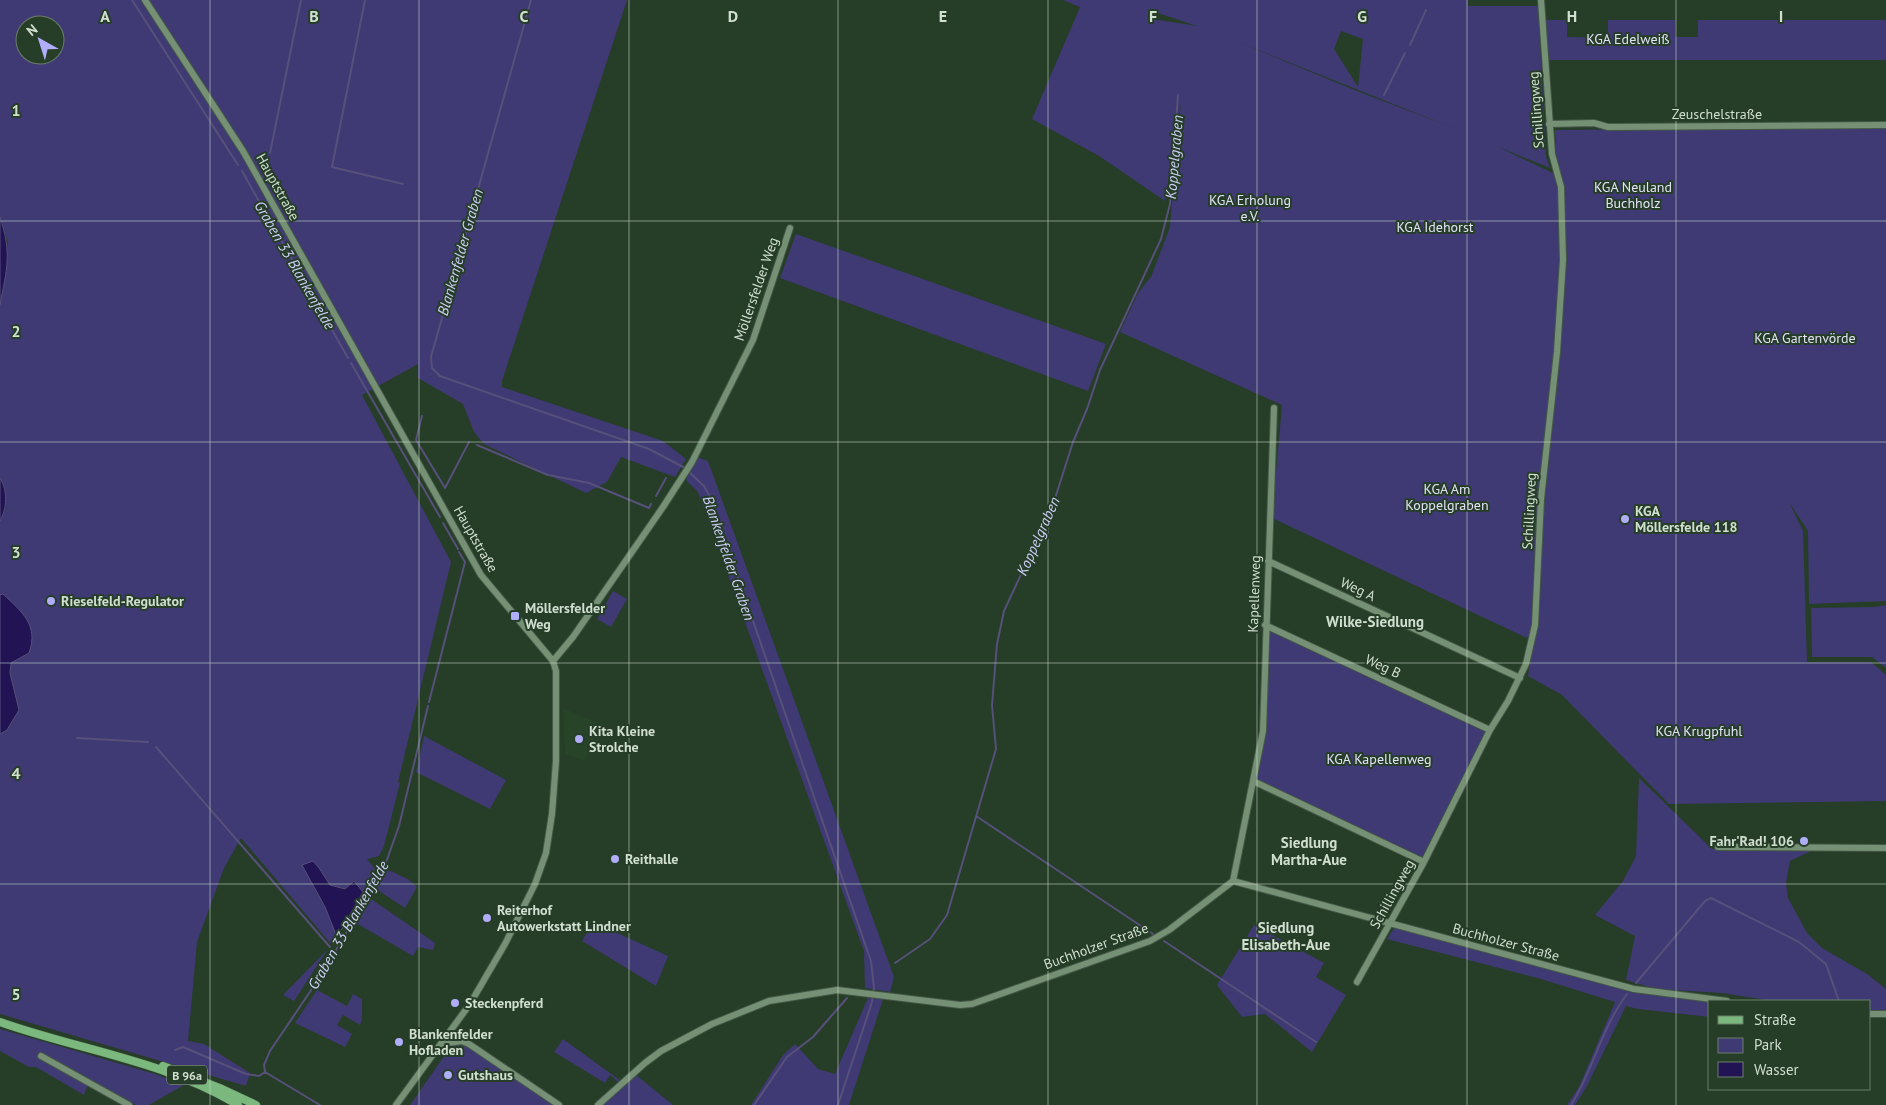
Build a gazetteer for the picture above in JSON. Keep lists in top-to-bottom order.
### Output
{
  "streets": {
    "main road": ["B 96a"],
    "street": [
      "Schillingweg",
      "Zeuschelstraße",
      "Hauptstraße",
      "Möllersfelder Weg",
      "Weg A",
      "Kapellenweg",
      "Weg B",
      "Buchholzer Straße"
    ]
  },
  "crossings": [
    ["Schillingweg", "Zeuschelstraße"],
    ["Schillingweg", "Weg A"],
    ["Schillingweg", "Weg B"],
    ["Schillingweg", "Buchholzer Straße"],
    ["Hauptstraße", "Möllersfelder Weg"],
    ["Weg A", "Kapellenweg"],
    ["Kapellenweg", "Weg B"],
    ["Kapellenweg", "Buchholzer Straße"]
  ],
  "districts": ["Wilke-Siedlung", "Siedlung Martha-Aue", "Siedlung Elisabeth-Aue"],
  "water": ["Koppelgraben", "Blankenfelder Graben", "Graben 33 Blankenfelde"],
  "parks": [
    "KGA Edelweiß",
    "KGA Neuland Buchholz",
    "KGA Erholung e.V.",
    "KGA Idehorst",
    "KGA Gartenvörde",
    "KGA Am Koppelgraben",
    "KGA Krugpfuhl",
    "KGA Kapellenweg"
  ],
  "places": {
    "other": [
      "KGA Möllersfelde 118",
      "Rieselfeld-Regulator",
      "Kita Kleine Strolche",
      "Fahr'Rad! 106",
      "Reithalle",
      "Reiterhof Autowerkstatt Lindner",
      "Steckenpferd",
      "Blankenfelder Hofladen",
      "Gutshaus"
    ],
    "transit": ["Möllersfelder Weg"]
  },
  "legend": ["Straße", "Park", "Wasser"],
  "north": "top left",
  "grid": {
    "columns": [
      "A",
      "B",
      "C",
      "D",
      "E",
      "F",
      "G",
      "H",
      "I"
    ],
    "rows": [
      "1",
      "2",
      "3",
      "4",
      "5"
    ]
  }
}
